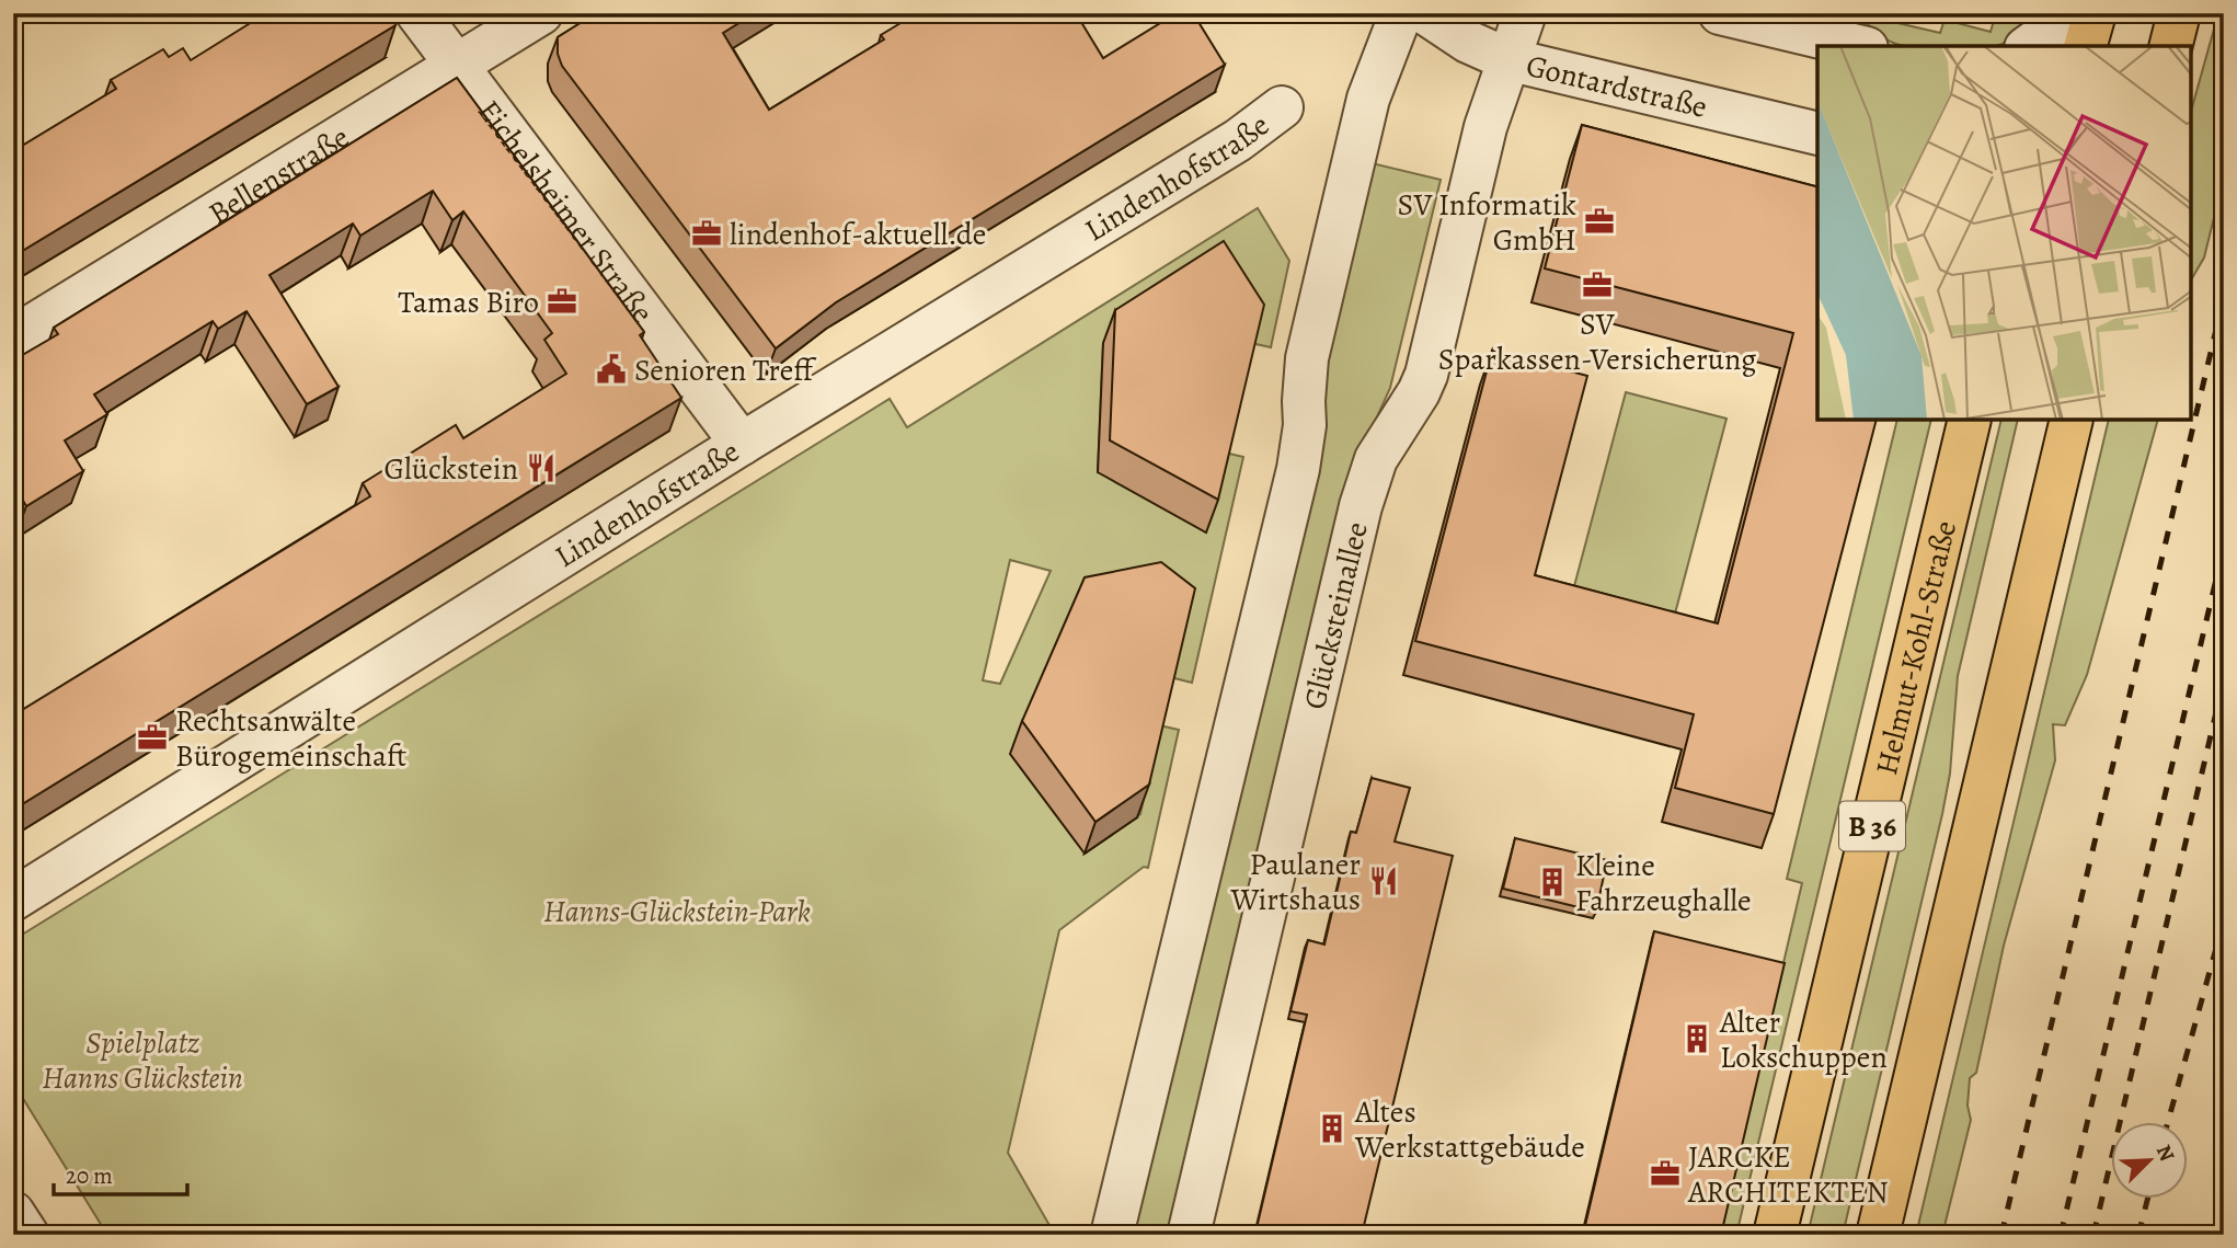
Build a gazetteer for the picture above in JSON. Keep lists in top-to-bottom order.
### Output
{
  "streets": {
    "main road": ["Helmut-Kohl-Straße", "B 36"],
    "street": [
      "Gontardstraße",
      "Bellenstraße",
      "Lindenhofstraße",
      "Eichelsheimer Straße",
      "Glücksteinallee"
    ]
  },
  "crossings": [
    ["Gontardstraße", "Glücksteinallee"],
    ["Bellenstraße", "Eichelsheimer Straße"],
    ["Lindenhofstraße", "Eichelsheimer Straße"]
  ],
  "parks": ["Hanns-Glückstein-Park", "Spielplatz Hanns Glückstein"],
  "places": {
    "office": [
      "SV Informatik GmbH",
      "lindenhof-aktuell.de",
      "SV Sparkassen-Versicherung",
      "Tamas Biro",
      "Rechtsanwälte Bürogemeinschaft",
      "JARCKE ARCHITEKTEN"
    ],
    "public building": ["Senioren Treff"],
    "restaurant": ["Glückstein", "Paulaner Wirtshaus"],
    "building": ["Kleine Fahrzeughalle", "Alter Lokschuppen", "Altes Werkstattgebäude"]
  },
  "scale_bar": "20 m",
  "north": "top right"
}
